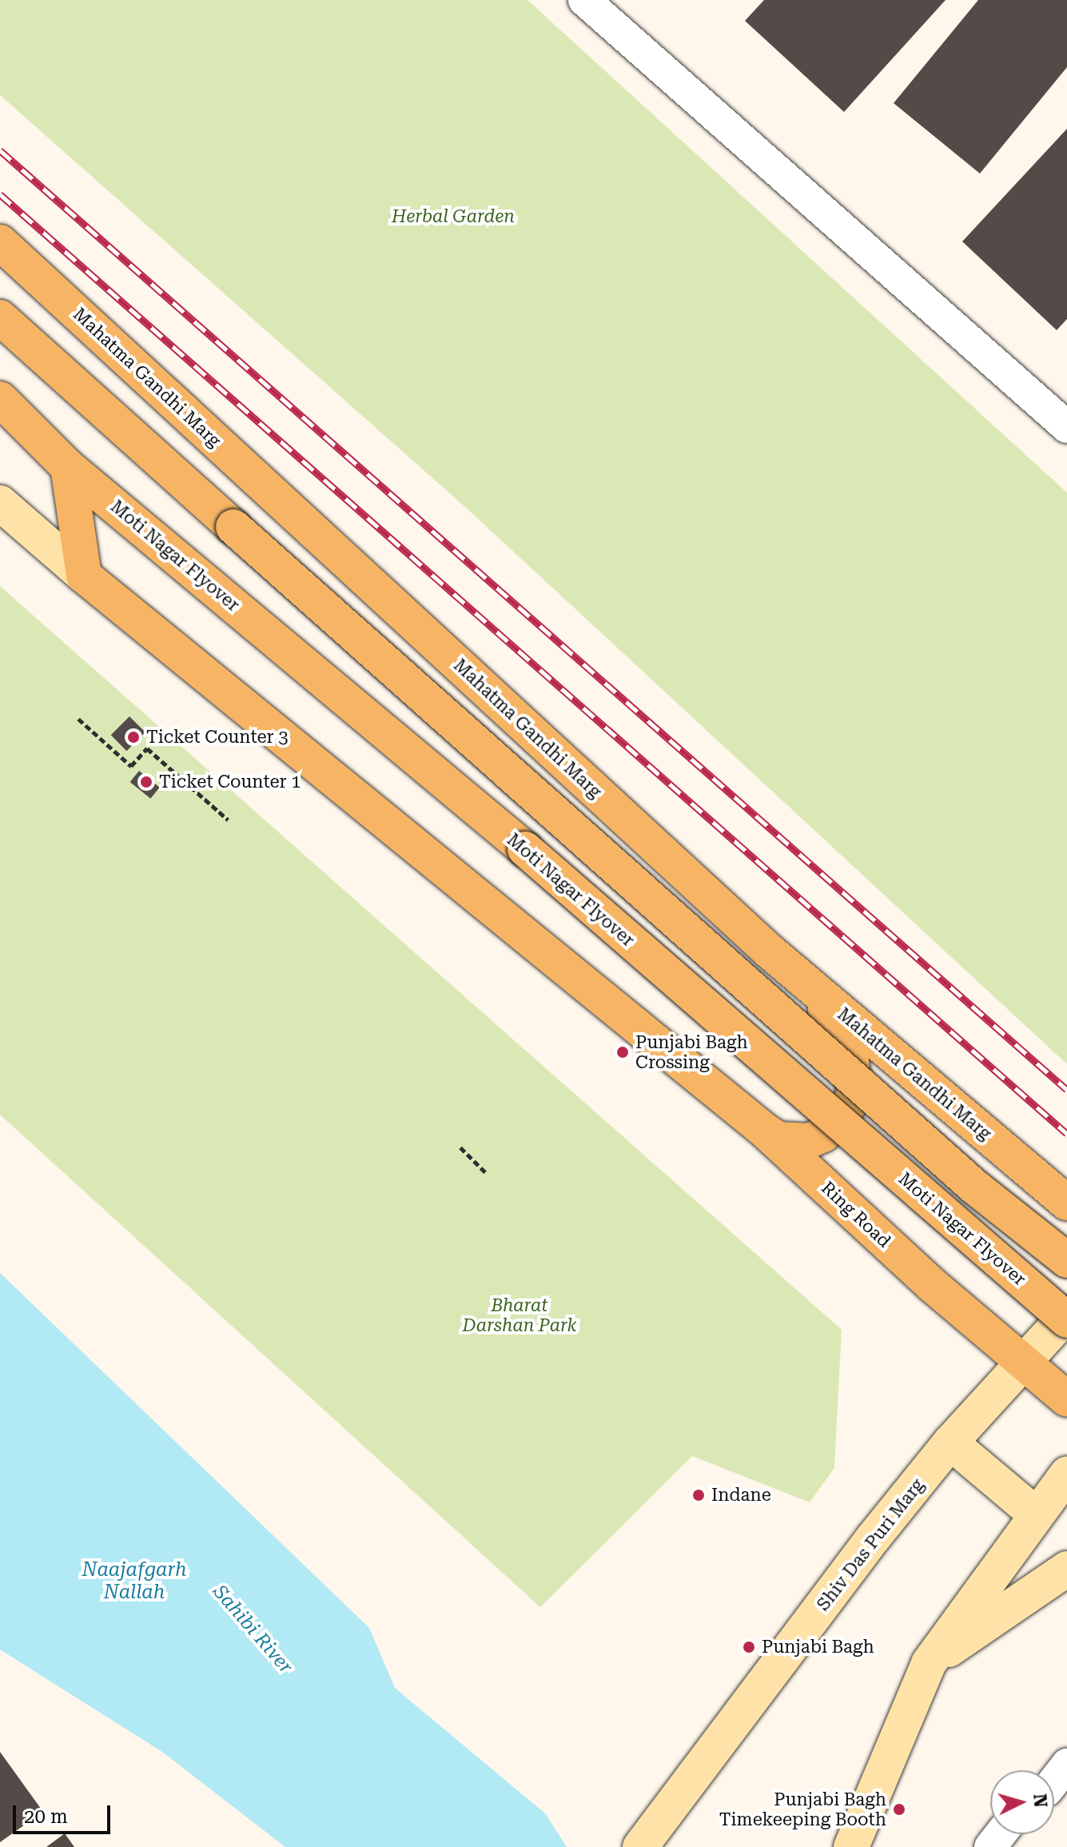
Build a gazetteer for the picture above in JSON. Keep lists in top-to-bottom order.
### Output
{
  "streets": {
    "main road": [
      "Mahatma Gandhi Marg",
      "Moti Nagar Flyover",
      "Ring Road",
      "Shiv Das Puri Marg"
    ]
  },
  "crossings": [
    ["Ring Road", "Shiv Das Puri Marg"]
  ],
  "water": ["Naajafgarh Nallah", "Sahibi River"],
  "parks": ["Herbal Garden", "Bharat Darshan Park"],
  "places": [
    "Ticket Counter 3",
    "Ticket Counter 1",
    "Punjabi Bagh Crossing",
    "Indane",
    "Punjabi Bagh",
    "Punjabi Bagh Timekeeping Booth"
  ],
  "scale_bar": "20 m",
  "north": "right"
}
